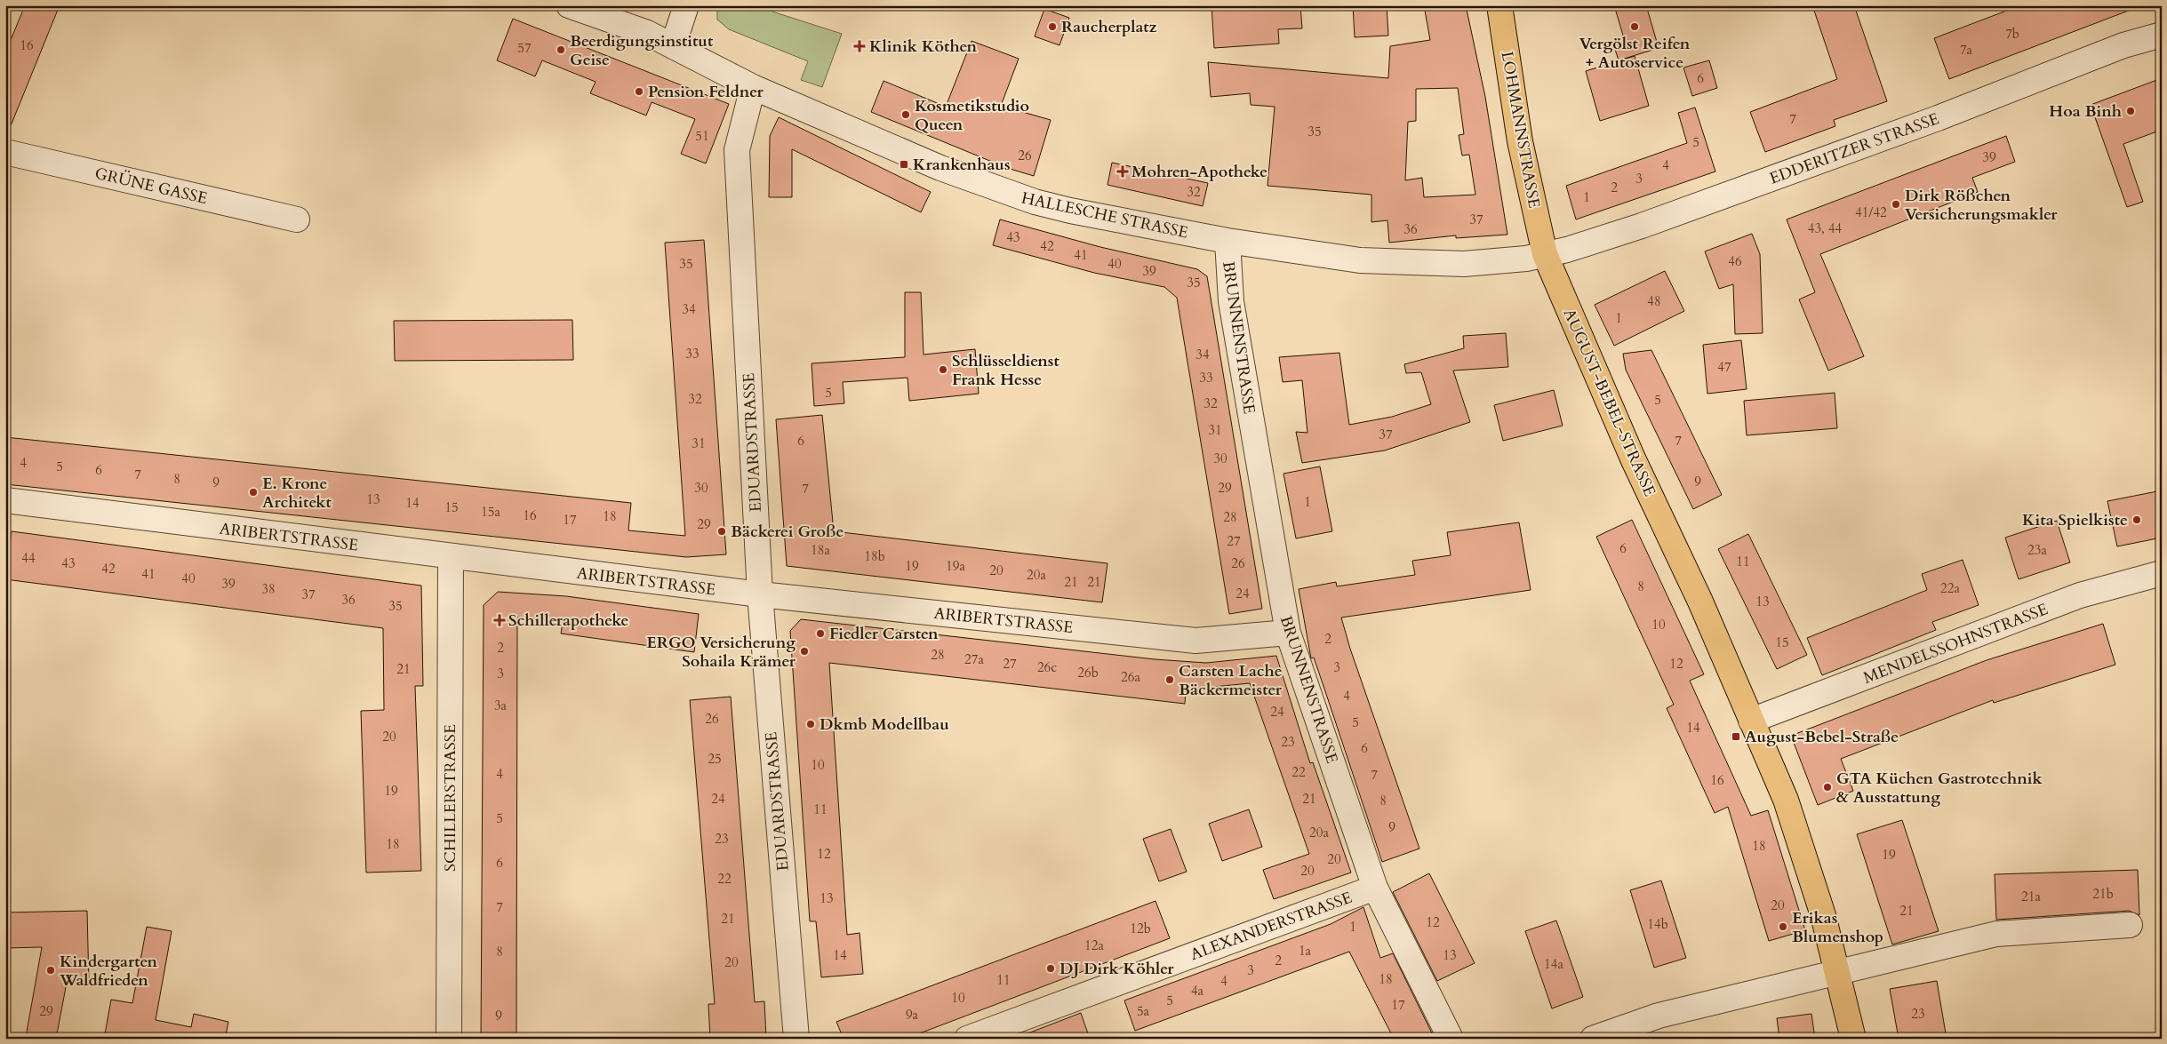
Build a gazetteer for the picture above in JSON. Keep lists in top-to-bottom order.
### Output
{
  "streets": {
    "main road": ["LOHMANNSTRASSE", "AUGUST-BEBEL-STRASSE"],
    "street": [
      "EDDERITZER STRASSE",
      "GRÜNE GASSE",
      "HALLESCHE STRASSE",
      "BRUNNENSTRASSE",
      "EDUARDSTRASSE",
      "ARIBERTSTRASSE",
      "MENDELSSOHNSTRASSE",
      "SCHILLERSTRASSE",
      "ALEXANDERSTRASSE"
    ]
  },
  "crossings": [
    ["LOHMANNSTRASSE", "EDDERITZER STRASSE"],
    ["LOHMANNSTRASSE", "HALLESCHE STRASSE"],
    ["LOHMANNSTRASSE", "AUGUST-BEBEL-STRASSE"],
    ["EDDERITZER STRASSE", "HALLESCHE STRASSE"],
    ["EDDERITZER STRASSE", "AUGUST-BEBEL-STRASSE"],
    ["HALLESCHE STRASSE", "BRUNNENSTRASSE"],
    ["HALLESCHE STRASSE", "AUGUST-BEBEL-STRASSE"],
    ["HALLESCHE STRASSE", "EDUARDSTRASSE"],
    ["BRUNNENSTRASSE", "ARIBERTSTRASSE"],
    ["BRUNNENSTRASSE", "ALEXANDERSTRASSE"],
    ["AUGUST-BEBEL-STRASSE", "MENDELSSOHNSTRASSE"],
    ["EDUARDSTRASSE", "ARIBERTSTRASSE"],
    ["ARIBERTSTRASSE", "SCHILLERSTRASSE"]
  ],
  "places": {
    "other": [
      "Raucherplatz",
      "Vergölst Reifen + Autoservice",
      "Beerdigungsinstitut Geise",
      "Pension Feldner",
      "Hoa Binh",
      "Kosmetikstudio Queen",
      "Dirk Rößchen Versicherungsmakler",
      "Schlüsseldienst Frank Hesse",
      "E. Krone Architekt",
      "Kita Spielkiste",
      "Bäckerei Große",
      "Fiedler Carsten",
      "ERGO Versicherung Sohaila Krämer",
      "Carsten Lache Bäckermeister",
      "Dkmb Modellbau",
      "GTA Küchen Gastrotechnik & Ausstattung",
      "Erikas Blumenshop",
      "DJ Dirk Köhler",
      "Kindergarten Waldfrieden"
    ],
    "health": ["Klinik Köthen", "Mohren-Apotheke", "Schillerapotheke"],
    "transit": ["Krankenhaus", "August-Bebel-Straße"]
  },
  "house_numbers": [
    "7b",
    "16",
    "57",
    "7a",
    "6",
    "7",
    "35",
    "51",
    "5",
    "26",
    "39",
    "4",
    "3",
    "2",
    "32",
    "1",
    "41/42",
    "37",
    "43, 44",
    "36",
    "43",
    "42",
    "41",
    "46",
    "35",
    "40",
    "39",
    "35",
    "48",
    "34",
    "1",
    "33",
    "34",
    "47",
    "33",
    "5",
    "32",
    "5",
    "32",
    "31",
    "37",
    "6",
    "7",
    "31",
    "30",
    "4",
    "5",
    "6",
    "7",
    "8",
    "9",
    "9",
    "30",
    "29",
    "7",
    "13",
    "1",
    "14",
    "15",
    "15a",
    "16",
    "18",
    "28",
    "17",
    "29",
    "27",
    "6",
    "18a",
    "23a",
    "18b",
    "44",
    "11",
    "43",
    "26",
    "19",
    "19a",
    "42",
    "20",
    "41",
    "20a",
    "40",
    "21",
    "21",
    "39",
    "8",
    "22a",
    "38",
    "24",
    "37",
    "36",
    "13",
    "35",
    "10",
    "2",
    "15",
    "2",
    "28",
    "27a",
    "27",
    "12",
    "26c",
    "3",
    "21",
    "26b",
    "3",
    "26a",
    "4",
    "3a",
    "24",
    "26",
    "5",
    "14",
    "20",
    "23",
    "6",
    "25",
    "10",
    "22",
    "4",
    "7",
    "16",
    "19",
    "24",
    "21",
    "8",
    "11",
    "5",
    "9",
    "20a",
    "23",
    "18",
    "18",
    "12",
    "19",
    "20",
    "6",
    "20",
    "22",
    "21b",
    "21a",
    "13",
    "20",
    "7",
    "21",
    "21",
    "12",
    "14b",
    "1",
    "12b",
    "12a",
    "1a",
    "8",
    "14",
    "13",
    "2",
    "20",
    "14a",
    "3",
    "18",
    "11",
    "4",
    "4a",
    "10",
    "5",
    "17",
    "29",
    "5a",
    "23",
    "9a",
    "9"
  ]
}
